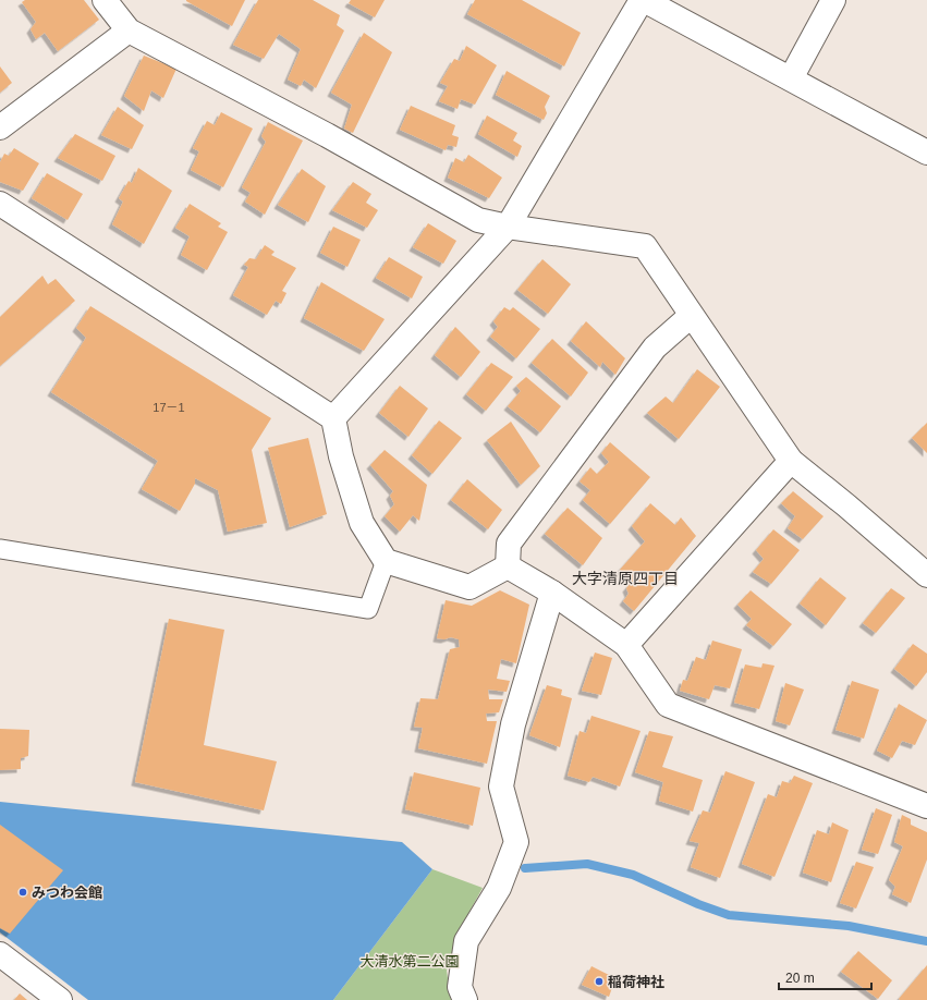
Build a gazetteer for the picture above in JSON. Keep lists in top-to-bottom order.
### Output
{
  "districts": ["大字清原四丁目"],
  "parks": ["大清水第二公園"],
  "places": ["みつわ会館", "稲荷神社"],
  "house_numbers": ["17－1"],
  "scale_bar": "20 m"
}
